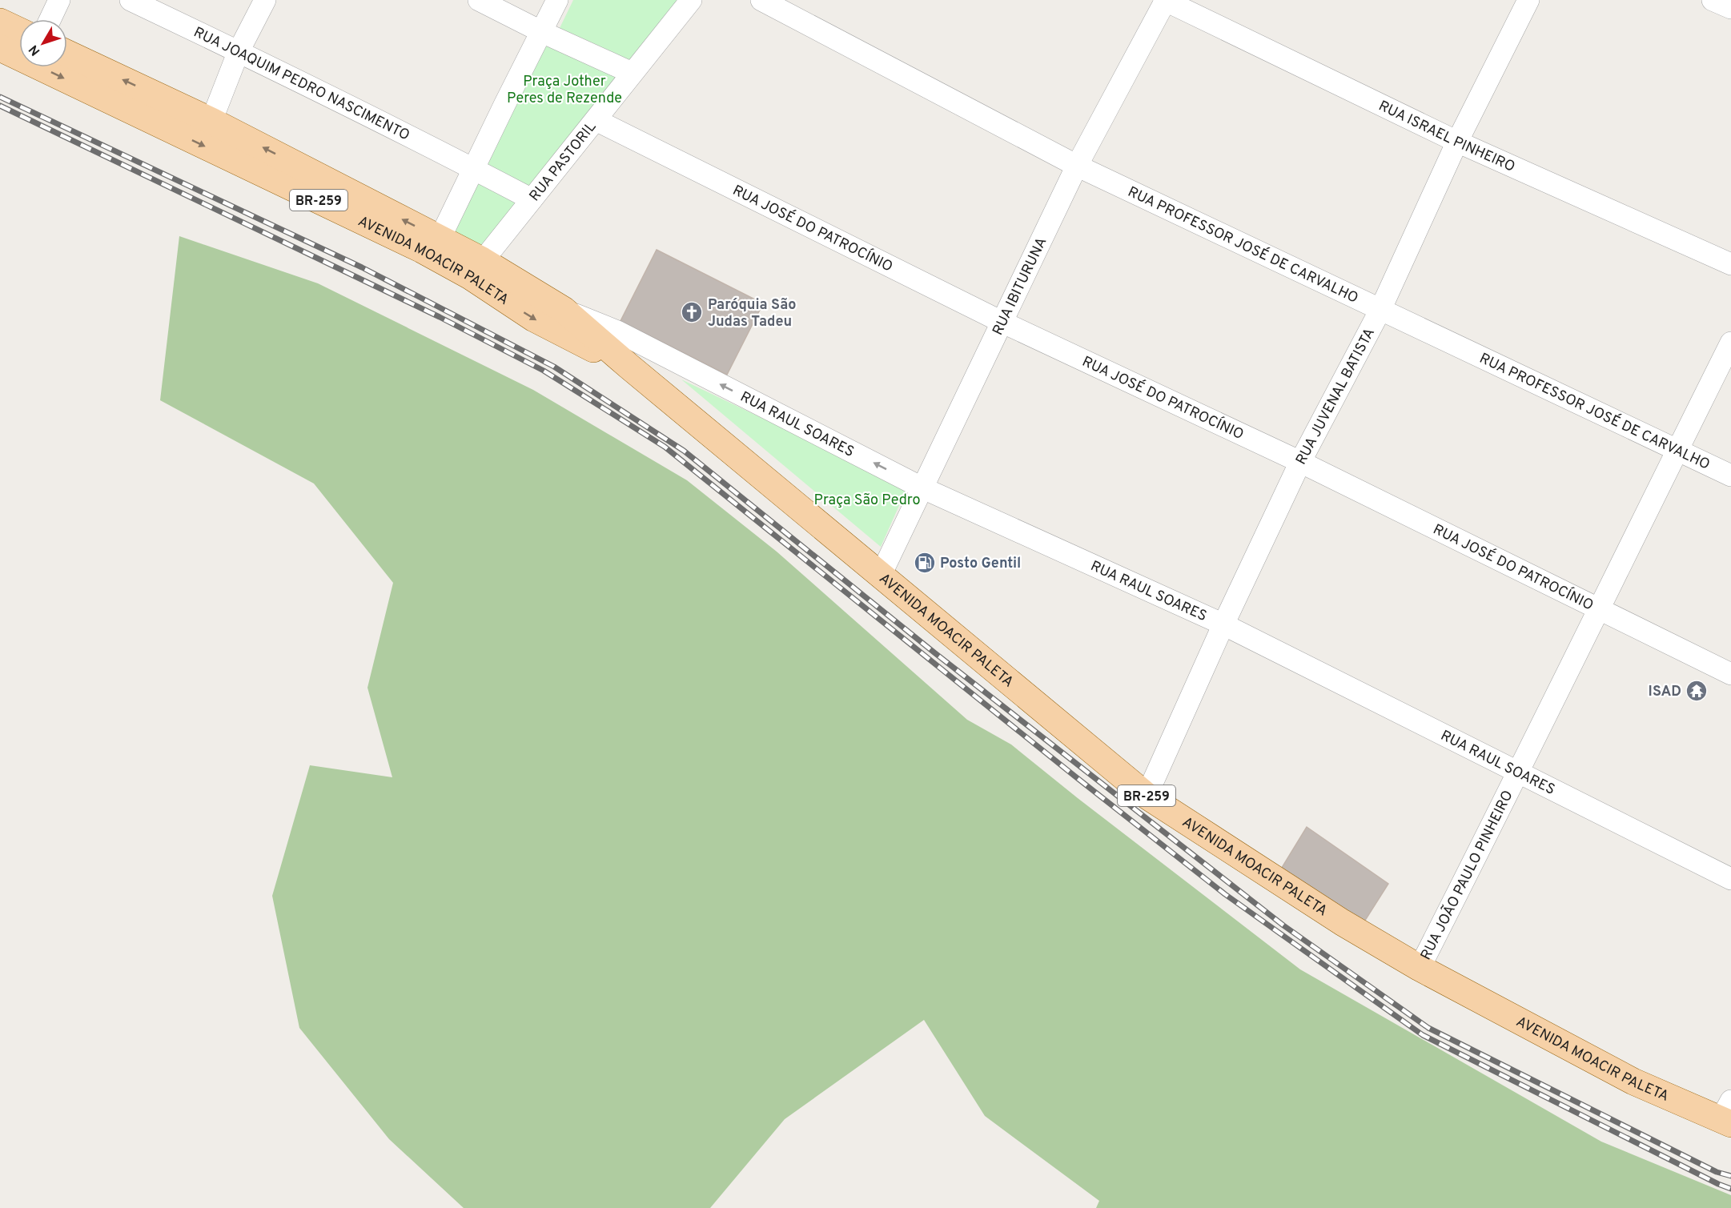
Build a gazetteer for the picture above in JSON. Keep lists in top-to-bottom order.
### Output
{
  "streets": {
    "main road": ["BR-259", "AVENIDA MOACIR PALETA"],
    "street": [
      "RUA JOAQUIM PEDRO NASCIMENTO",
      "RUA ISRAEL PINHEIRO",
      "RUA PASTORIL",
      "RUA JOSÉ DO PATROCÍNIO",
      "RUA PROFESSOR JOSÉ DE CARVALHO",
      "RUA IBITURUNA",
      "RUA JUVENAL BATISTA",
      "RUA RAUL SOARES",
      "RUA JOÃO PAULO PINHEIRO"
    ]
  },
  "crossings": [
    ["RUA JOAQUIM PEDRO NASCIMENTO", "RUA PASTORIL"],
    ["RUA ISRAEL PINHEIRO", "RUA IBITURUNA"],
    ["RUA ISRAEL PINHEIRO", "RUA JUVENAL BATISTA"],
    ["RUA PASTORIL", "RUA JOSÉ DO PATROCÍNIO"],
    ["RUA PASTORIL", "AVENIDA MOACIR PALETA"],
    ["RUA JOSÉ DO PATROCÍNIO", "RUA IBITURUNA"],
    ["RUA JOSÉ DO PATROCÍNIO", "RUA JUVENAL BATISTA"],
    ["RUA JOSÉ DO PATROCÍNIO", "RUA JOÃO PAULO PINHEIRO"],
    ["RUA PROFESSOR JOSÉ DE CARVALHO", "RUA IBITURUNA"],
    ["RUA PROFESSOR JOSÉ DE CARVALHO", "RUA JUVENAL BATISTA"],
    ["RUA PROFESSOR JOSÉ DE CARVALHO", "RUA JOÃO PAULO PINHEIRO"],
    ["AVENIDA MOACIR PALETA", "RUA IBITURUNA"],
    ["AVENIDA MOACIR PALETA", "RUA JUVENAL BATISTA"],
    ["AVENIDA MOACIR PALETA", "RUA RAUL SOARES"],
    ["AVENIDA MOACIR PALETA", "RUA JOÃO PAULO PINHEIRO"],
    ["RUA IBITURUNA", "RUA RAUL SOARES"],
    ["RUA JUVENAL BATISTA", "RUA RAUL SOARES"],
    ["RUA RAUL SOARES", "RUA JOÃO PAULO PINHEIRO"]
  ],
  "parks": ["Praça Jother Peres de Rezende", "Praça São Pedro"],
  "places": {
    "church": ["Paróquia São Judas Tadeu"],
    "fuel station": ["Posto Gentil"],
    "temple": ["ISAD"]
  },
  "north": "bottom left"
}
